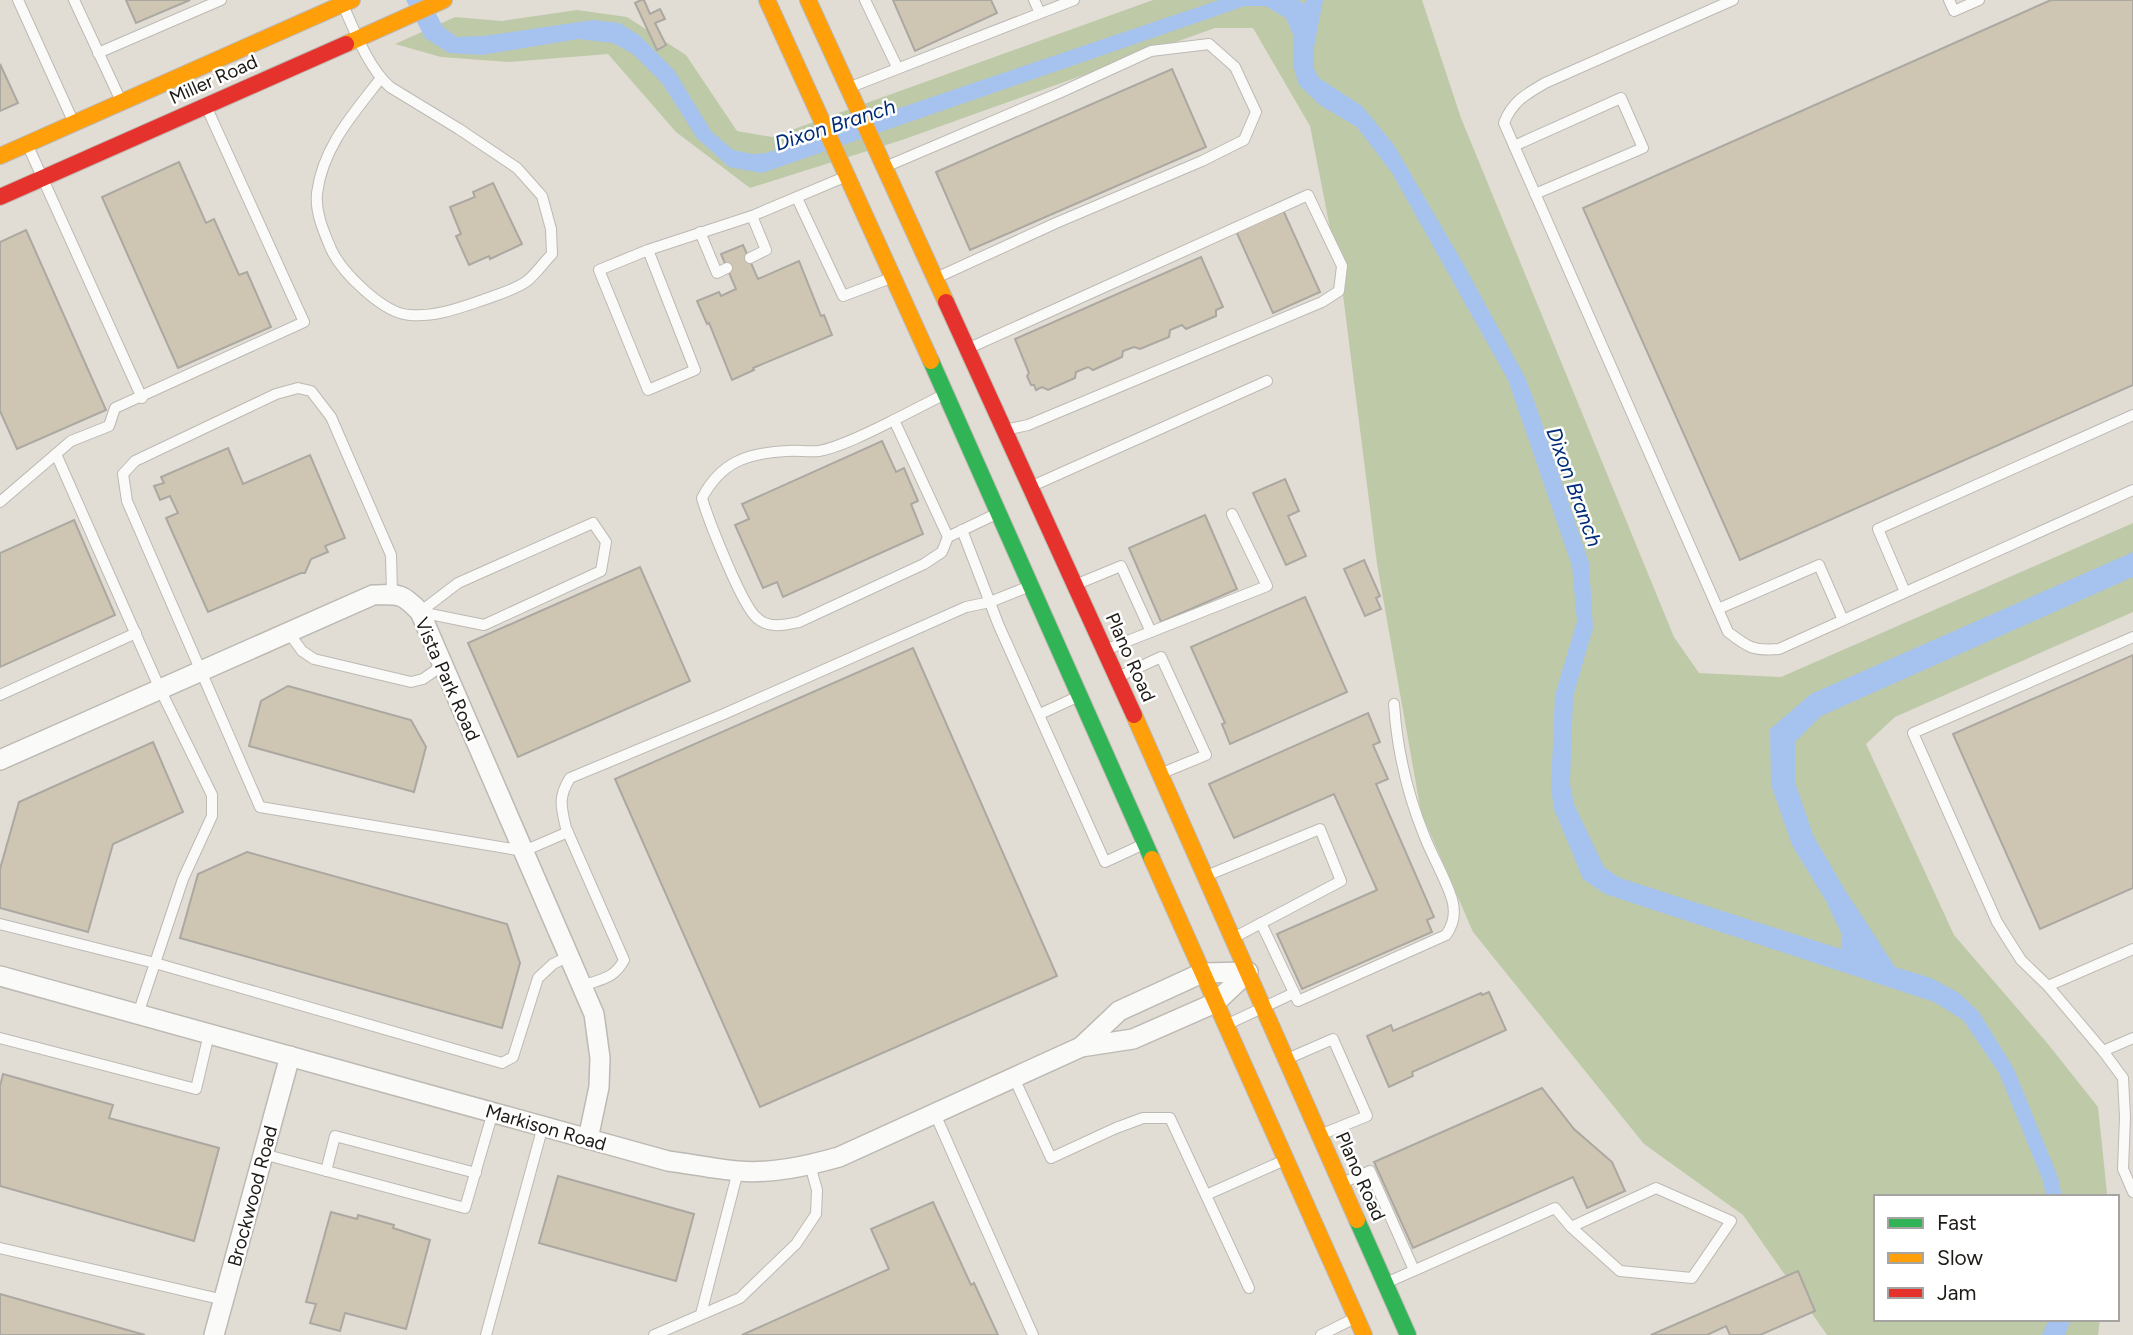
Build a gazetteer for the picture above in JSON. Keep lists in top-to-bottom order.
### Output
{
  "streets": {
    "main road": ["Miller Road", "Plano Road"],
    "street": ["Vista Park Road", "Markison Road", "Brockwood Road"]
  },
  "crossings": [
    ["Plano Road", "Markison Road"],
    ["Vista Park Road", "Markison Road"],
    ["Markison Road", "Brockwood Road"]
  ],
  "water": ["Dixon Branch"],
  "legend": ["Fast", "Slow", "Jam"]
}
